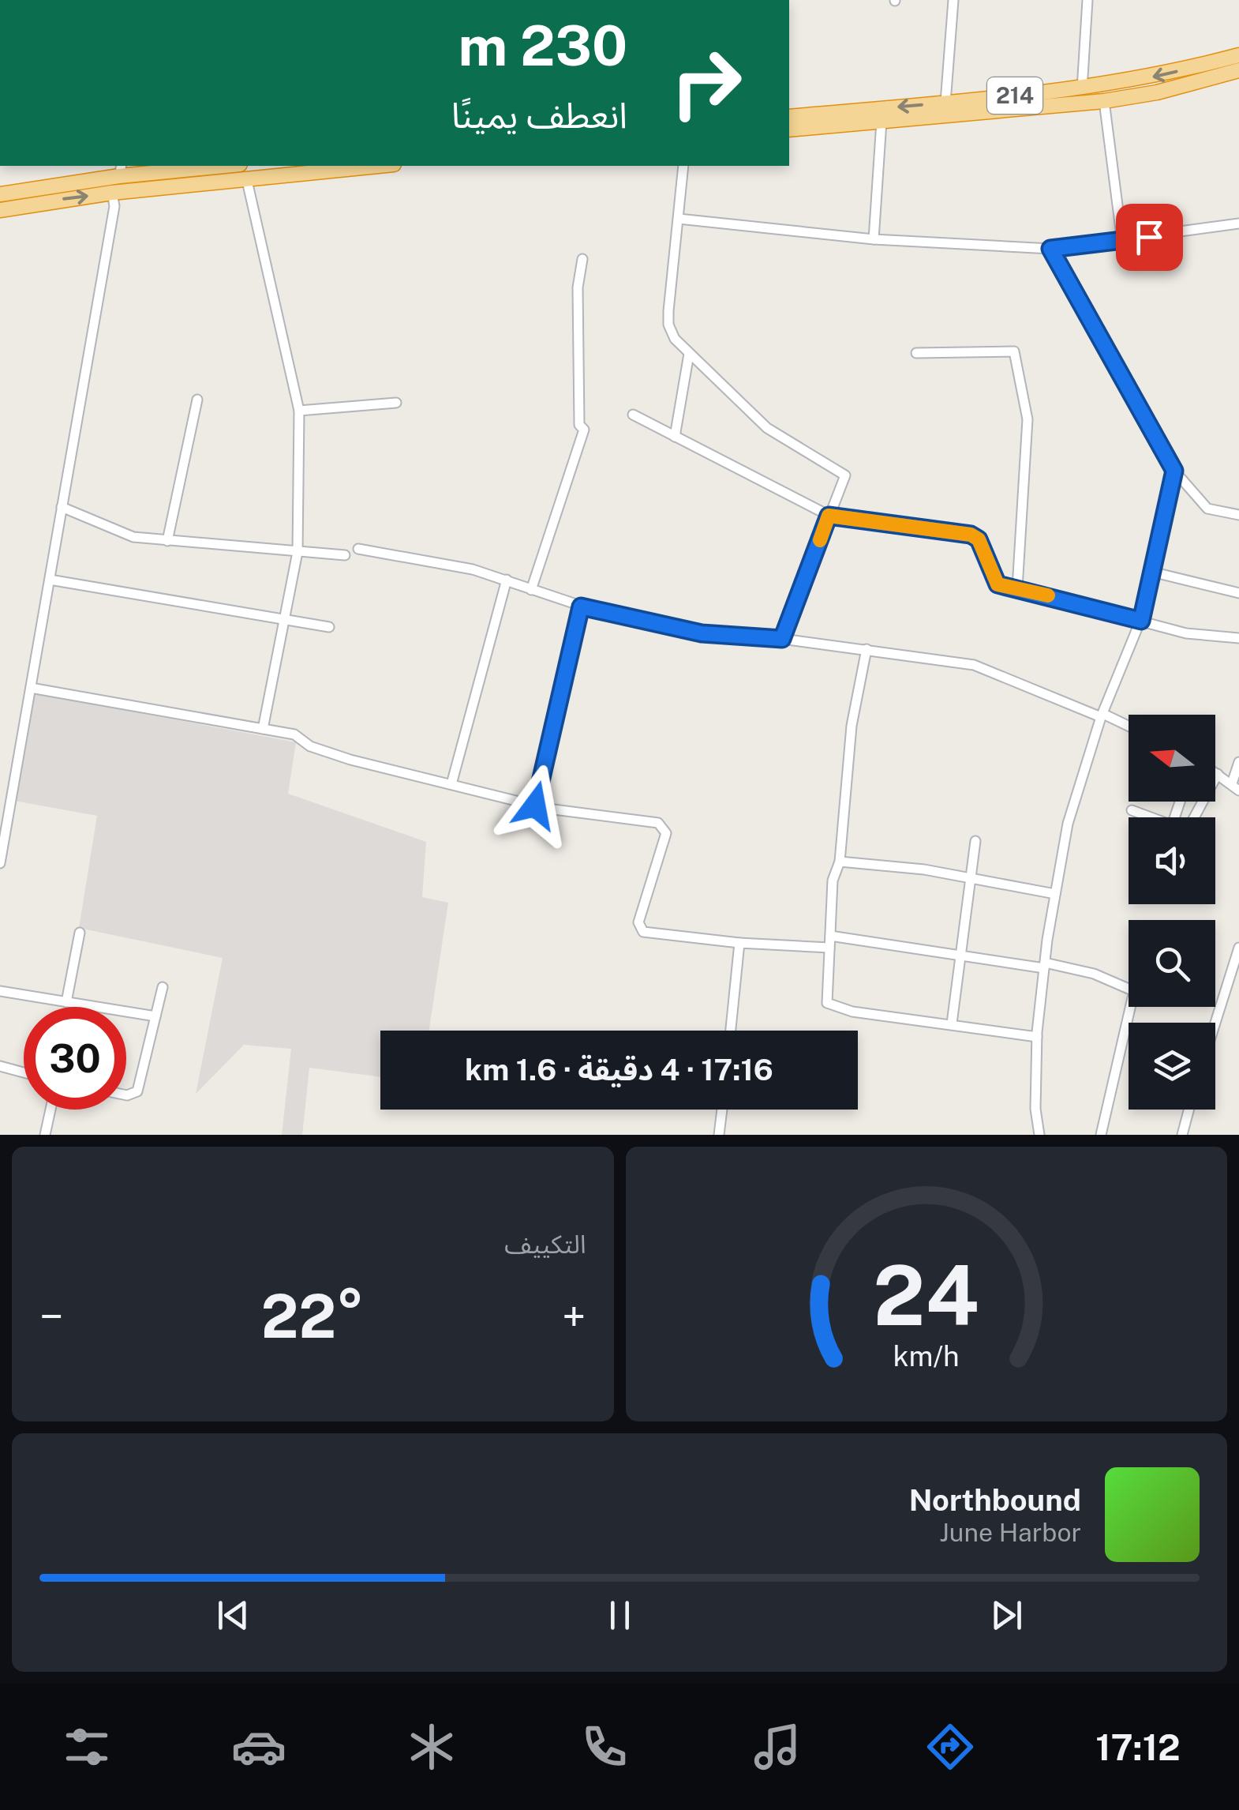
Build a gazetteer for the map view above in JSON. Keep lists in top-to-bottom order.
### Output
{
  "streets": {
    "highway": ["214"]
  },
  "north": "left",
  "page": {
    "turn": ["230 m", "انعطف يمينًا"],
    "limit": "30",
    "trip": "17:16 · 4 دقيقة · 1.6 km",
    "tile": "التكييف",
    "heat": ["−", "22°", "+"],
    "song": ["Northbound", "June Harbor"],
    "tabs": "17:12",
    "gauge": ["24", "km/h"]
  }
}
